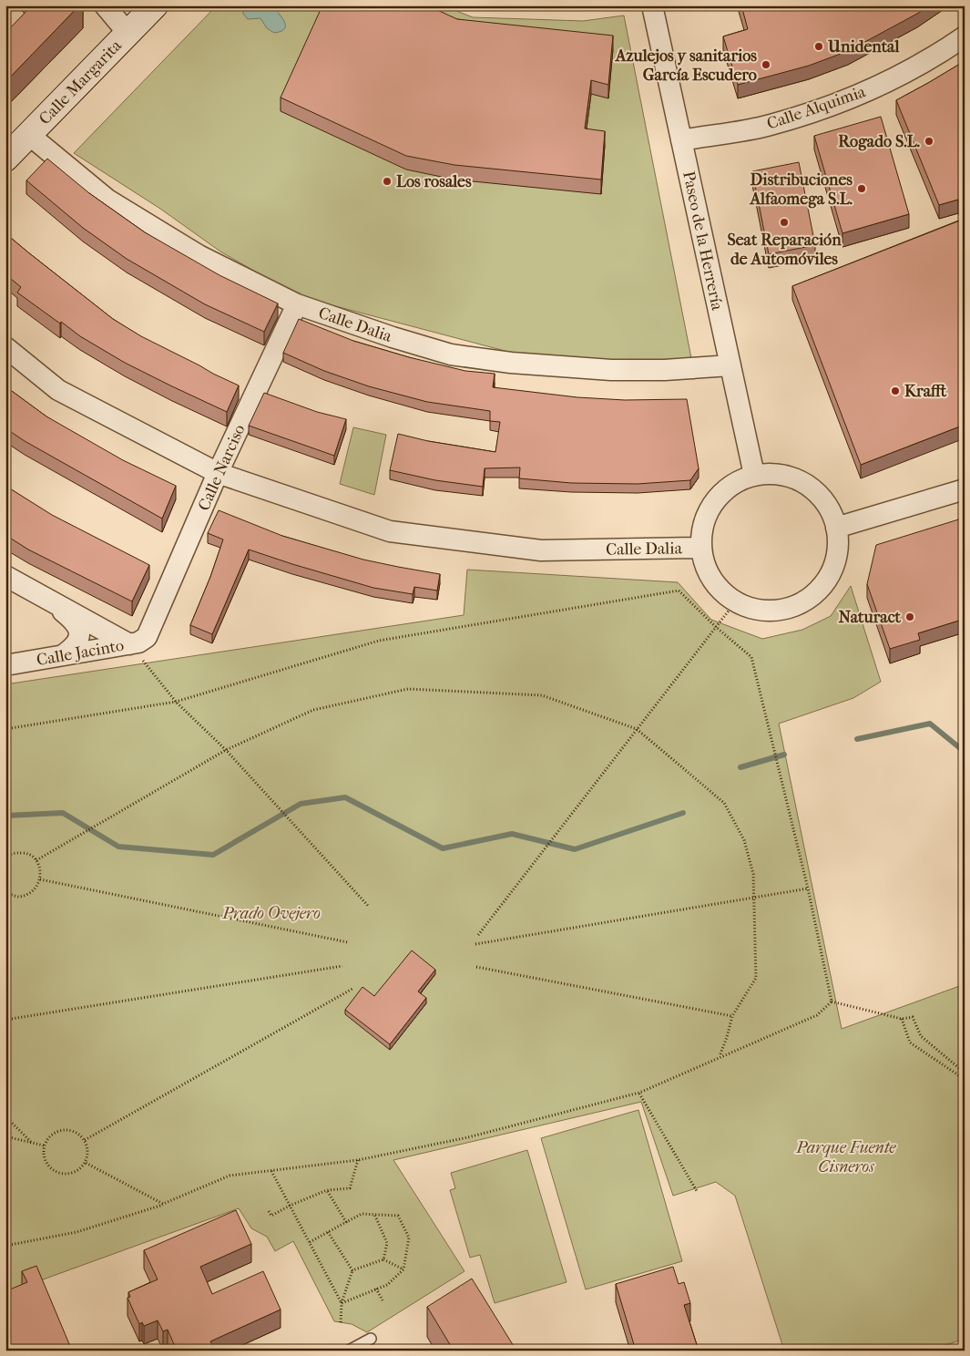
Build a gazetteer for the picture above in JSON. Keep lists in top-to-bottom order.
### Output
{
  "streets": {
    "street": [
      "Calle Margarita",
      "Calle Alquimia",
      "Paseo de la Herrería",
      "Calle Dalia",
      "Calle Narciso",
      "Calle Jacinto"
    ]
  },
  "crossings": [
    ["Calle Margarita", "Calle Dalia"],
    ["Calle Alquimia", "Paseo de la Herrería"],
    ["Paseo de la Herrería", "Calle Dalia"],
    ["Calle Dalia", "Calle Narciso"],
    ["Calle Narciso", "Calle Jacinto"]
  ],
  "parks": ["Prado Ovejero", "Parque Fuente Cisneros"],
  "places": [
    "Unidental",
    "Azulejos y sanitarios García Escudero",
    "Rogado S.L.",
    "Los rosales",
    "Distribuciones Alfaomega S.L.",
    "Seat Reparación de Automóviles",
    "Krafft",
    "Naturact"
  ]
}
